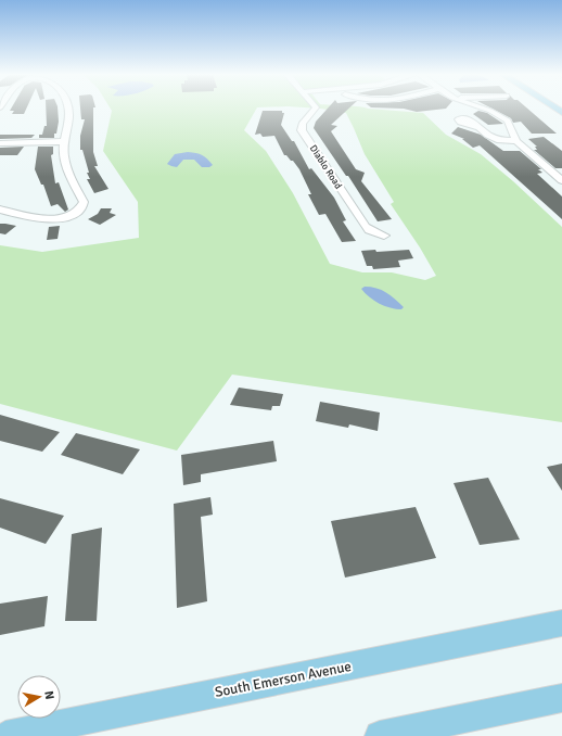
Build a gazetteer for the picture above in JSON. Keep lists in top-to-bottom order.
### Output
{
  "streets": {
    "main road": ["South Emerson Avenue"],
    "street": ["Diablo Road"]
  },
  "north": "right"
}
